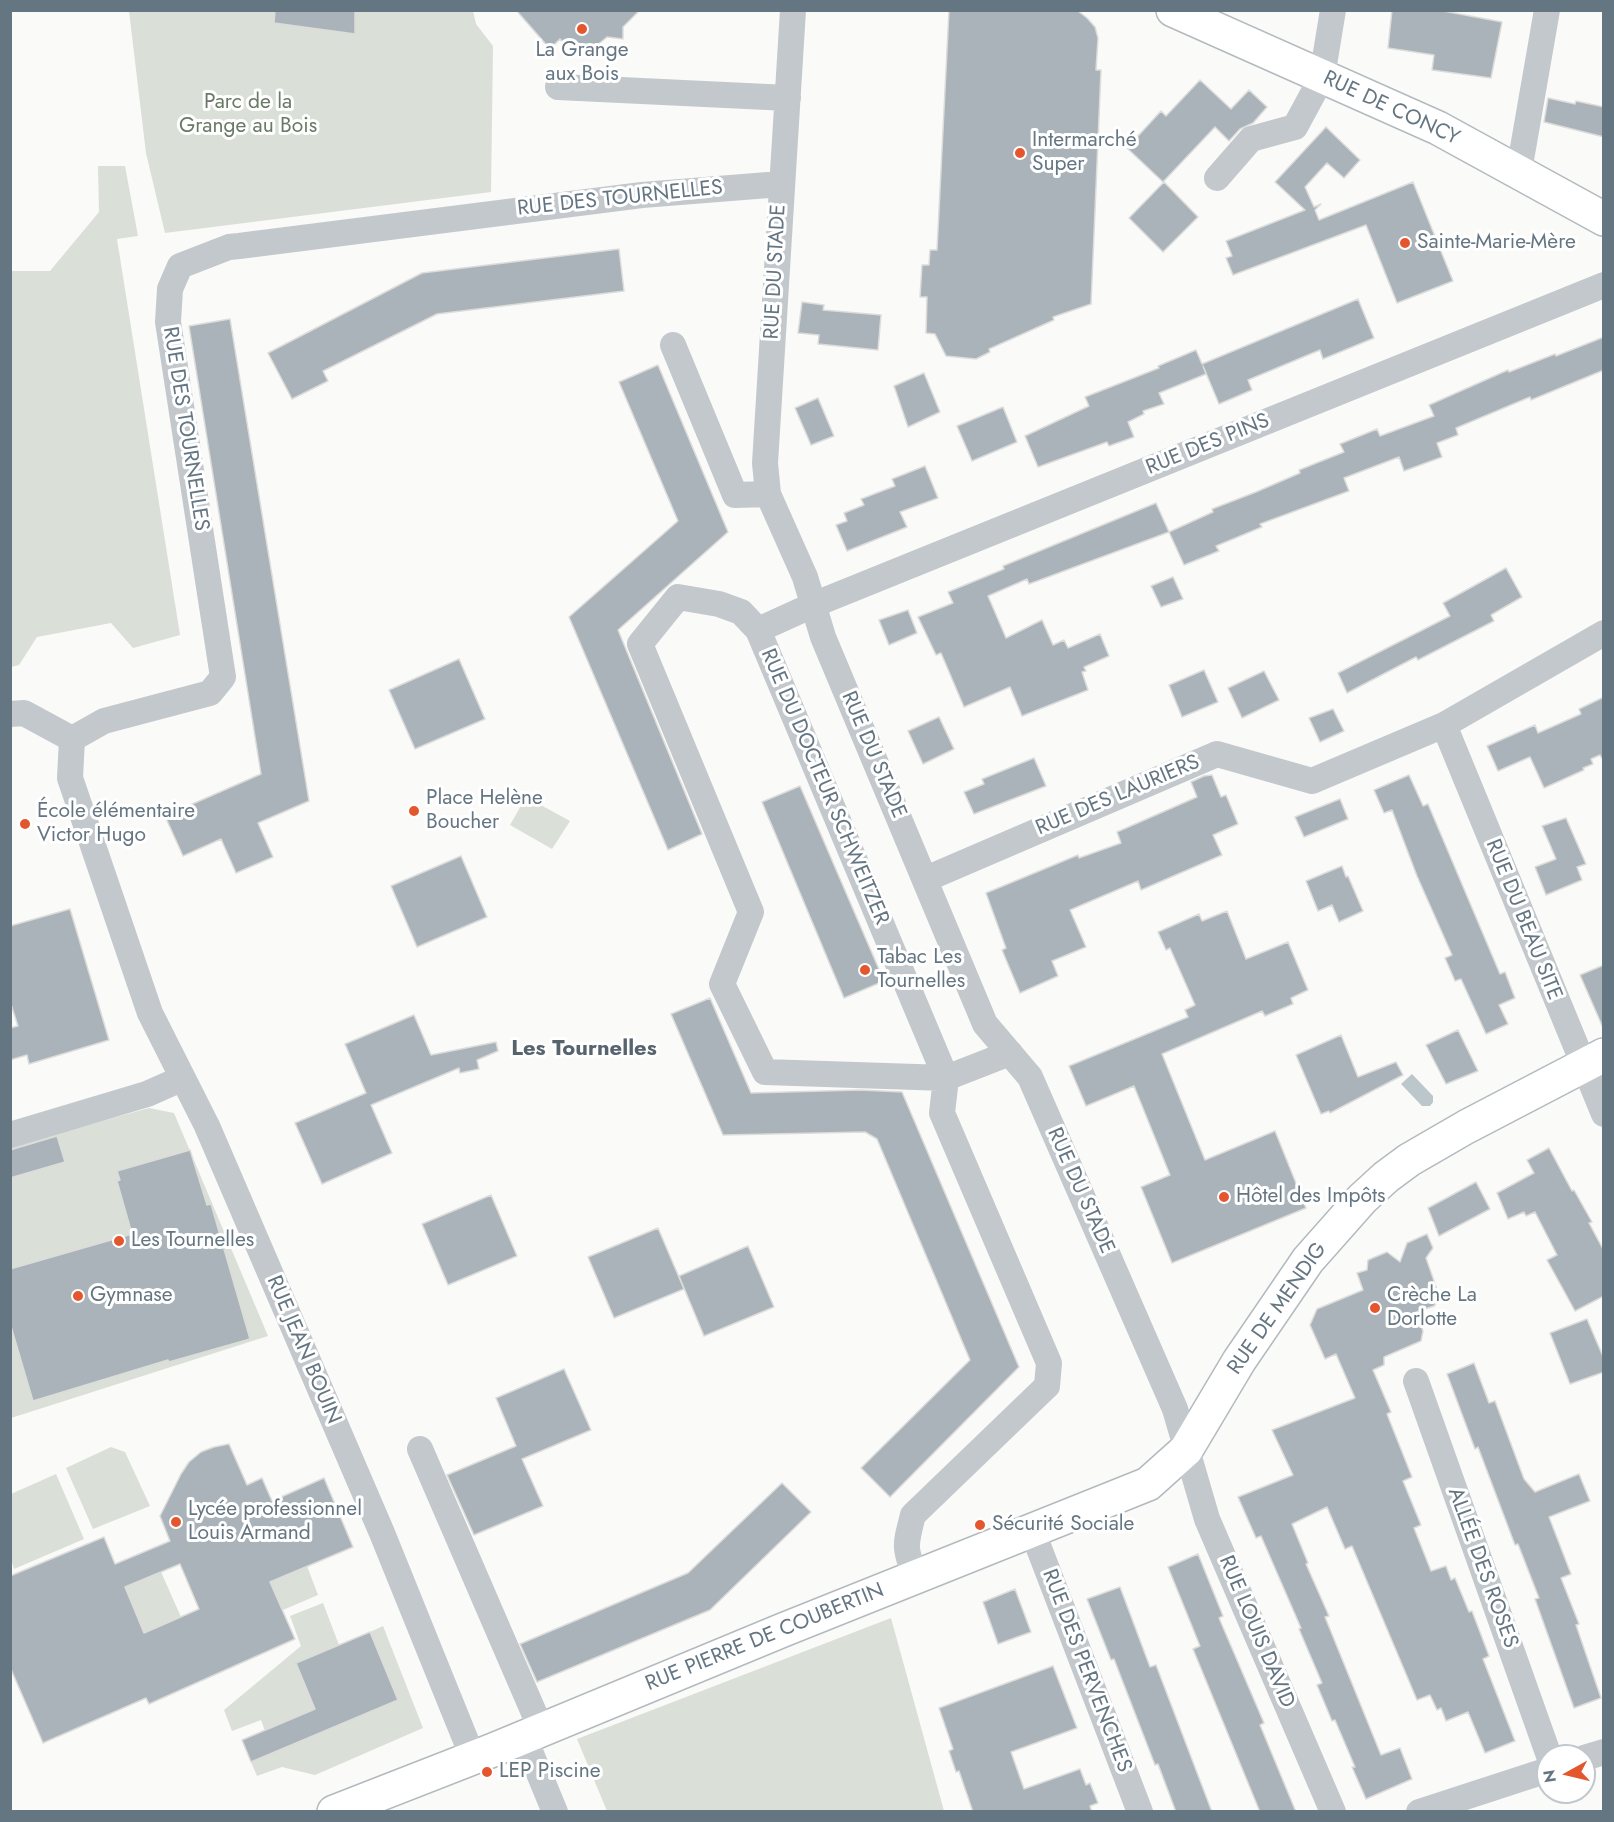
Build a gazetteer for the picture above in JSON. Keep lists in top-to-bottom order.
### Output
{
  "streets": {
    "street": [
      "RUE DE CONCY",
      "RUE DES TOURNELLES",
      "RUE DU STADE",
      "RUE DES PINS",
      "RUE DU DOCTEUR SCHWEITZER",
      "RUE DES LAURIERS",
      "RUE DU BEAU SITE",
      "RUE DE MENDIG",
      "RUE JEAN BOUIN",
      "ALLÉE DES ROSES",
      "RUE LOUIS DAVID",
      "RUE PIERRE DE COUBERTIN",
      "RUE DES PERVENCHES"
    ]
  },
  "crossings": [
    ["RUE DES TOURNELLES", "RUE DU STADE"],
    ["RUE DES TOURNELLES", "RUE JEAN BOUIN"],
    ["RUE DU STADE", "RUE DES PINS"],
    ["RUE DU STADE", "RUE DU DOCTEUR SCHWEITZER"],
    ["RUE DU STADE", "RUE DES LAURIERS"],
    ["RUE DU STADE", "RUE DE MENDIG"],
    ["RUE DU STADE", "RUE LOUIS DAVID"],
    ["RUE DU STADE", "RUE PIERRE DE COUBERTIN"],
    ["RUE DES PINS", "RUE DU DOCTEUR SCHWEITZER"],
    ["RUE DU DOCTEUR SCHWEITZER", "RUE PIERRE DE COUBERTIN"],
    ["RUE DES LAURIERS", "RUE DU BEAU SITE"],
    ["RUE DU BEAU SITE", "RUE DE MENDIG"],
    ["RUE DE MENDIG", "RUE LOUIS DAVID"],
    ["RUE DE MENDIG", "RUE PIERRE DE COUBERTIN"],
    ["RUE JEAN BOUIN", "RUE PIERRE DE COUBERTIN"],
    ["RUE LOUIS DAVID", "RUE PIERRE DE COUBERTIN"],
    ["RUE PIERRE DE COUBERTIN", "RUE DES PERVENCHES"]
  ],
  "districts": ["Les Tournelles"],
  "parks": ["Parc de la Grange au Bois"],
  "places": [
    "La Grange aux Bois",
    "Intermarché Super",
    "Sainte-Marie-Mère",
    "Place Helène Boucher",
    "École élémentaire Victor Hugo",
    "Tabac Les Tournelles",
    "Hôtel des Impôts",
    "Les Tournelles",
    "Gymnase",
    "Crèche La Dorlotte",
    "Lycée professionnel Louis Armand",
    "Sécurité Sociale",
    "LEP Piscine"
  ],
  "north": "left"
}
